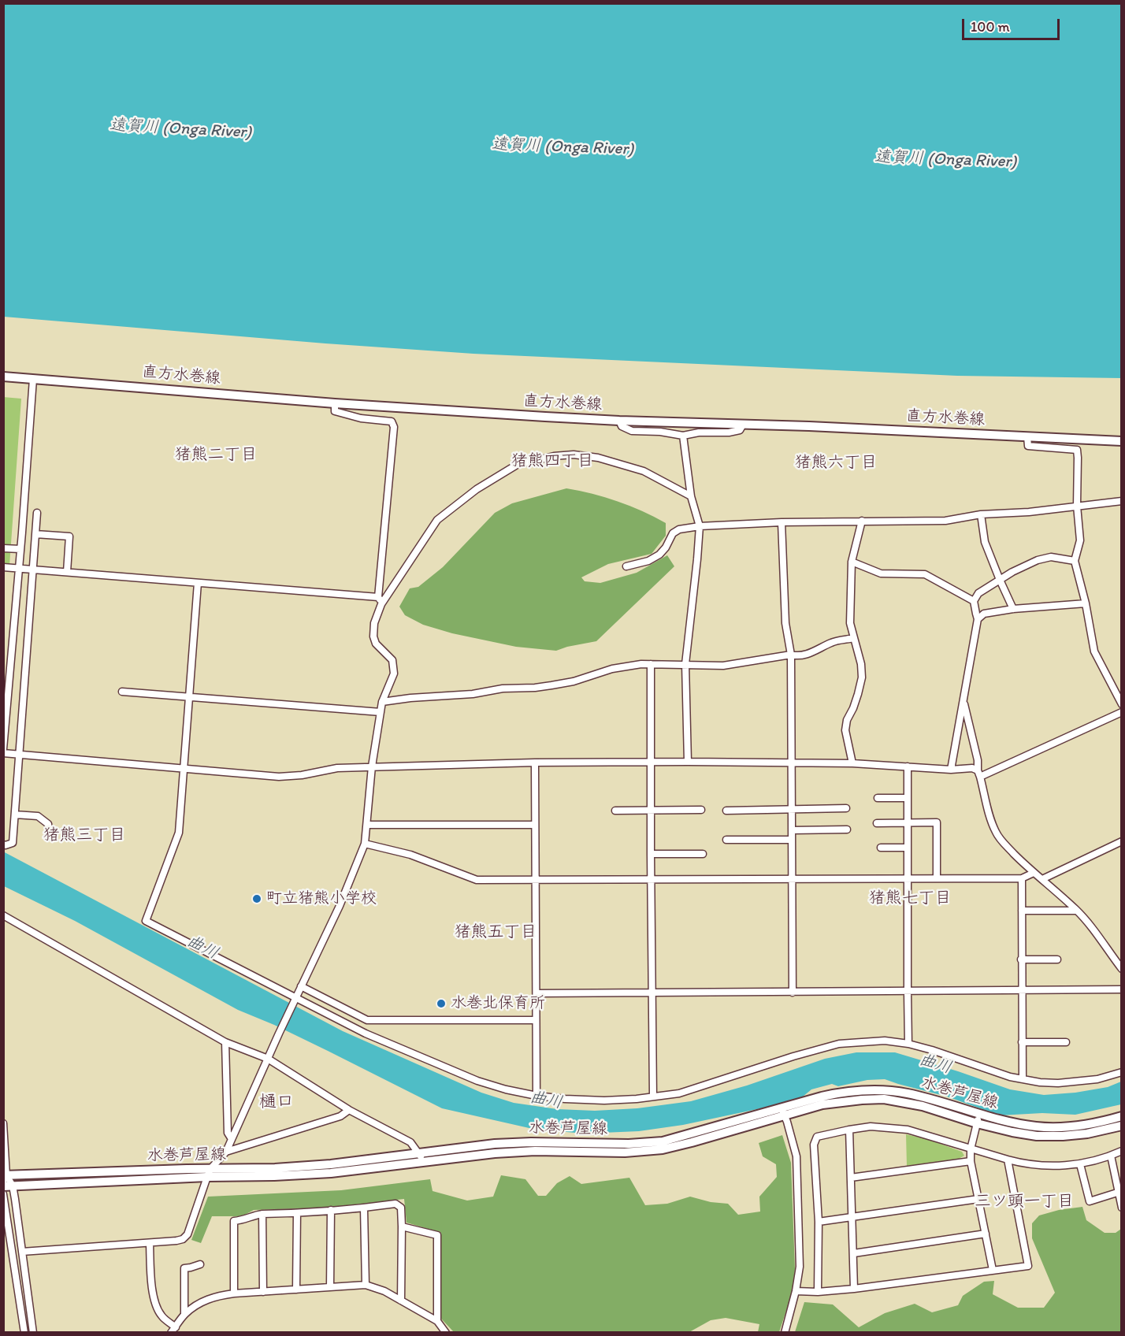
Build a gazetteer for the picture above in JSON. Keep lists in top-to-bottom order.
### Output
{
  "streets": {
    "main road": ["直方水巻線", "水巻芦屋線"]
  },
  "districts": [
    "猪熊二丁目",
    "猪熊四丁目",
    "猪熊六丁目",
    "猪熊三丁目",
    "猪熊七丁目",
    "猪熊五丁目",
    "樋口",
    "三ツ頭一丁目"
  ],
  "water": ["遠賀川 (Onga River)", "曲川"],
  "places": ["町立猪熊小学校", "水巻北保育所"],
  "scale_bar": "100 m"
}
